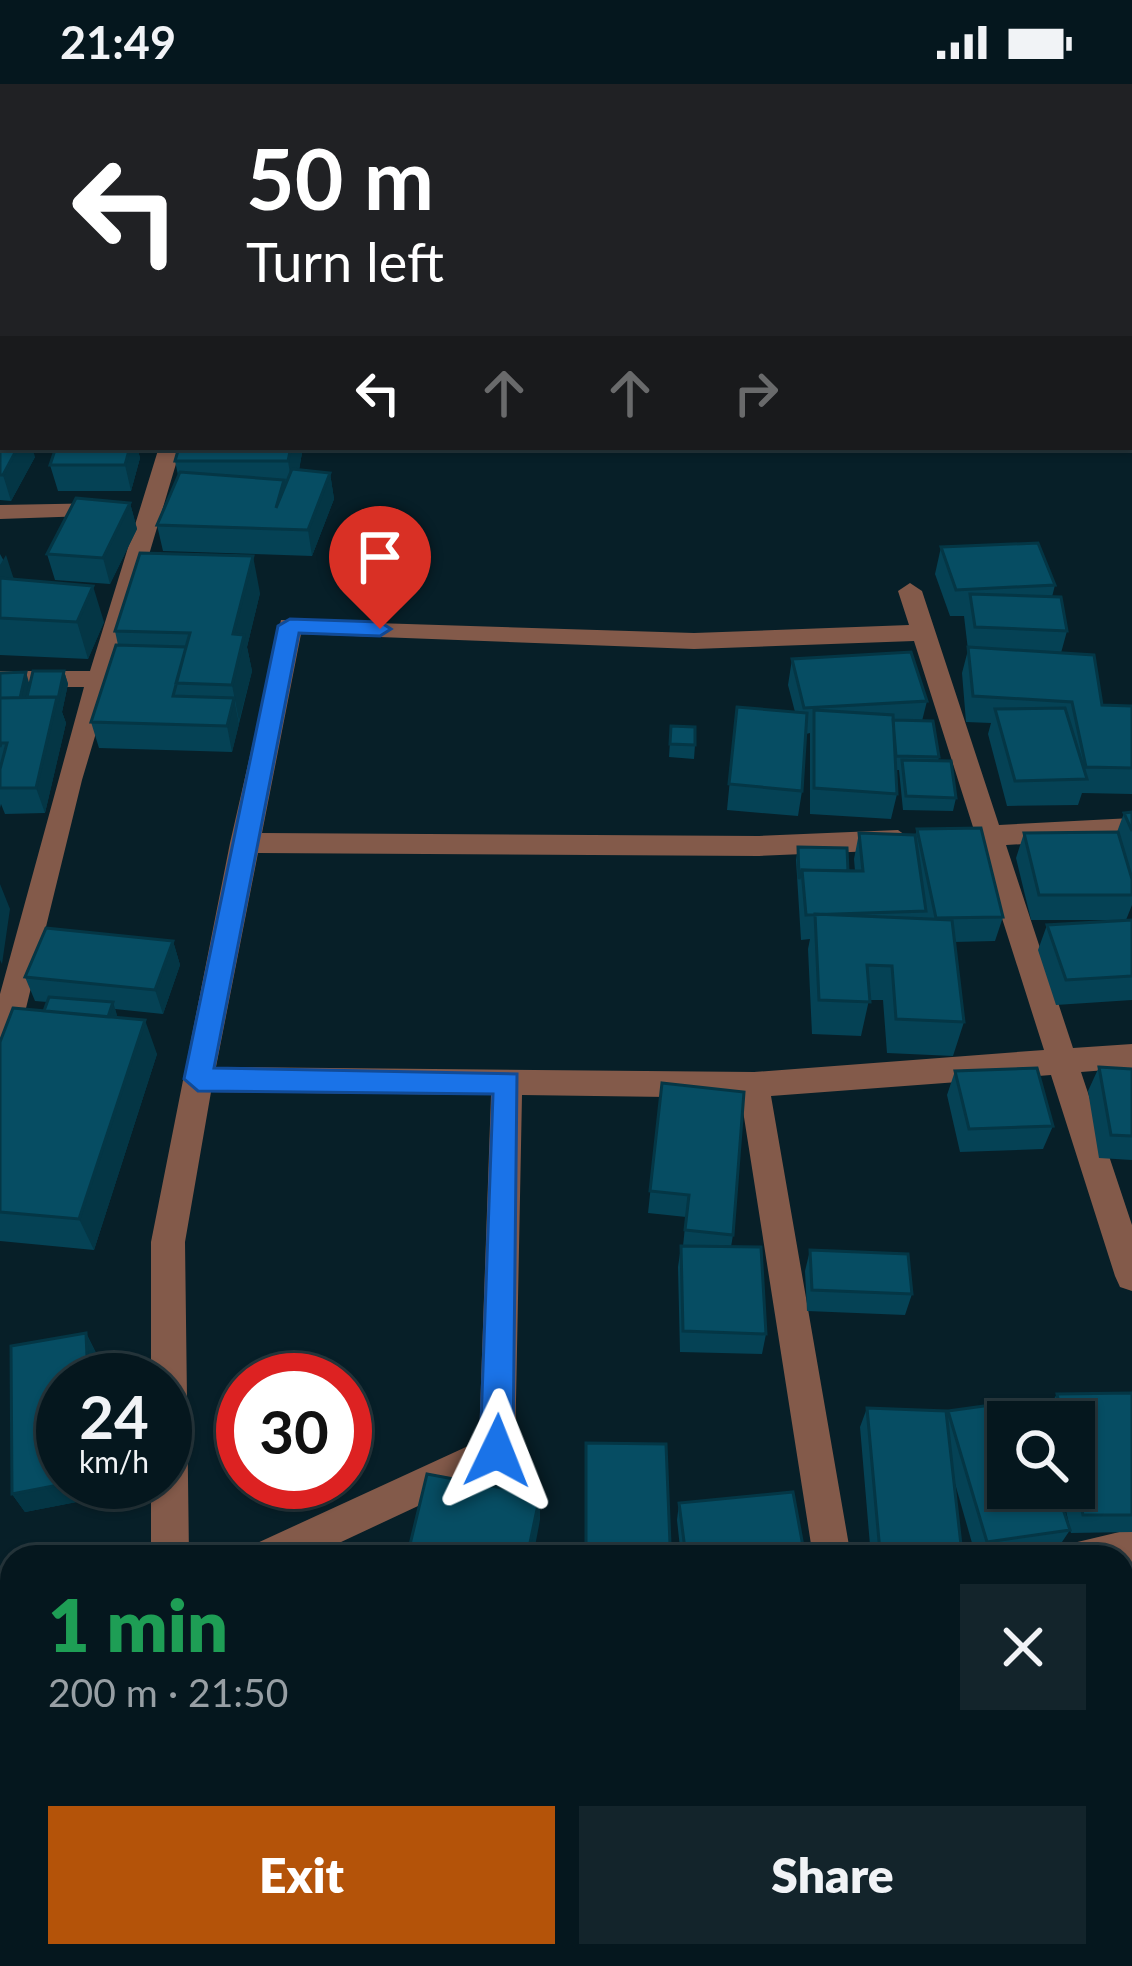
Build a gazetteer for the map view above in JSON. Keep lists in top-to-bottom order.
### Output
{
  "page": {
    "status": "21:49",
    "turn": ["50 m", "Turn left"],
    "speed": "24 km/h",
    "limit": "30",
    "heading": ["1 min", "200 m · 21:50"],
    "buttons": ["Exit", "Share"]
  }
}
